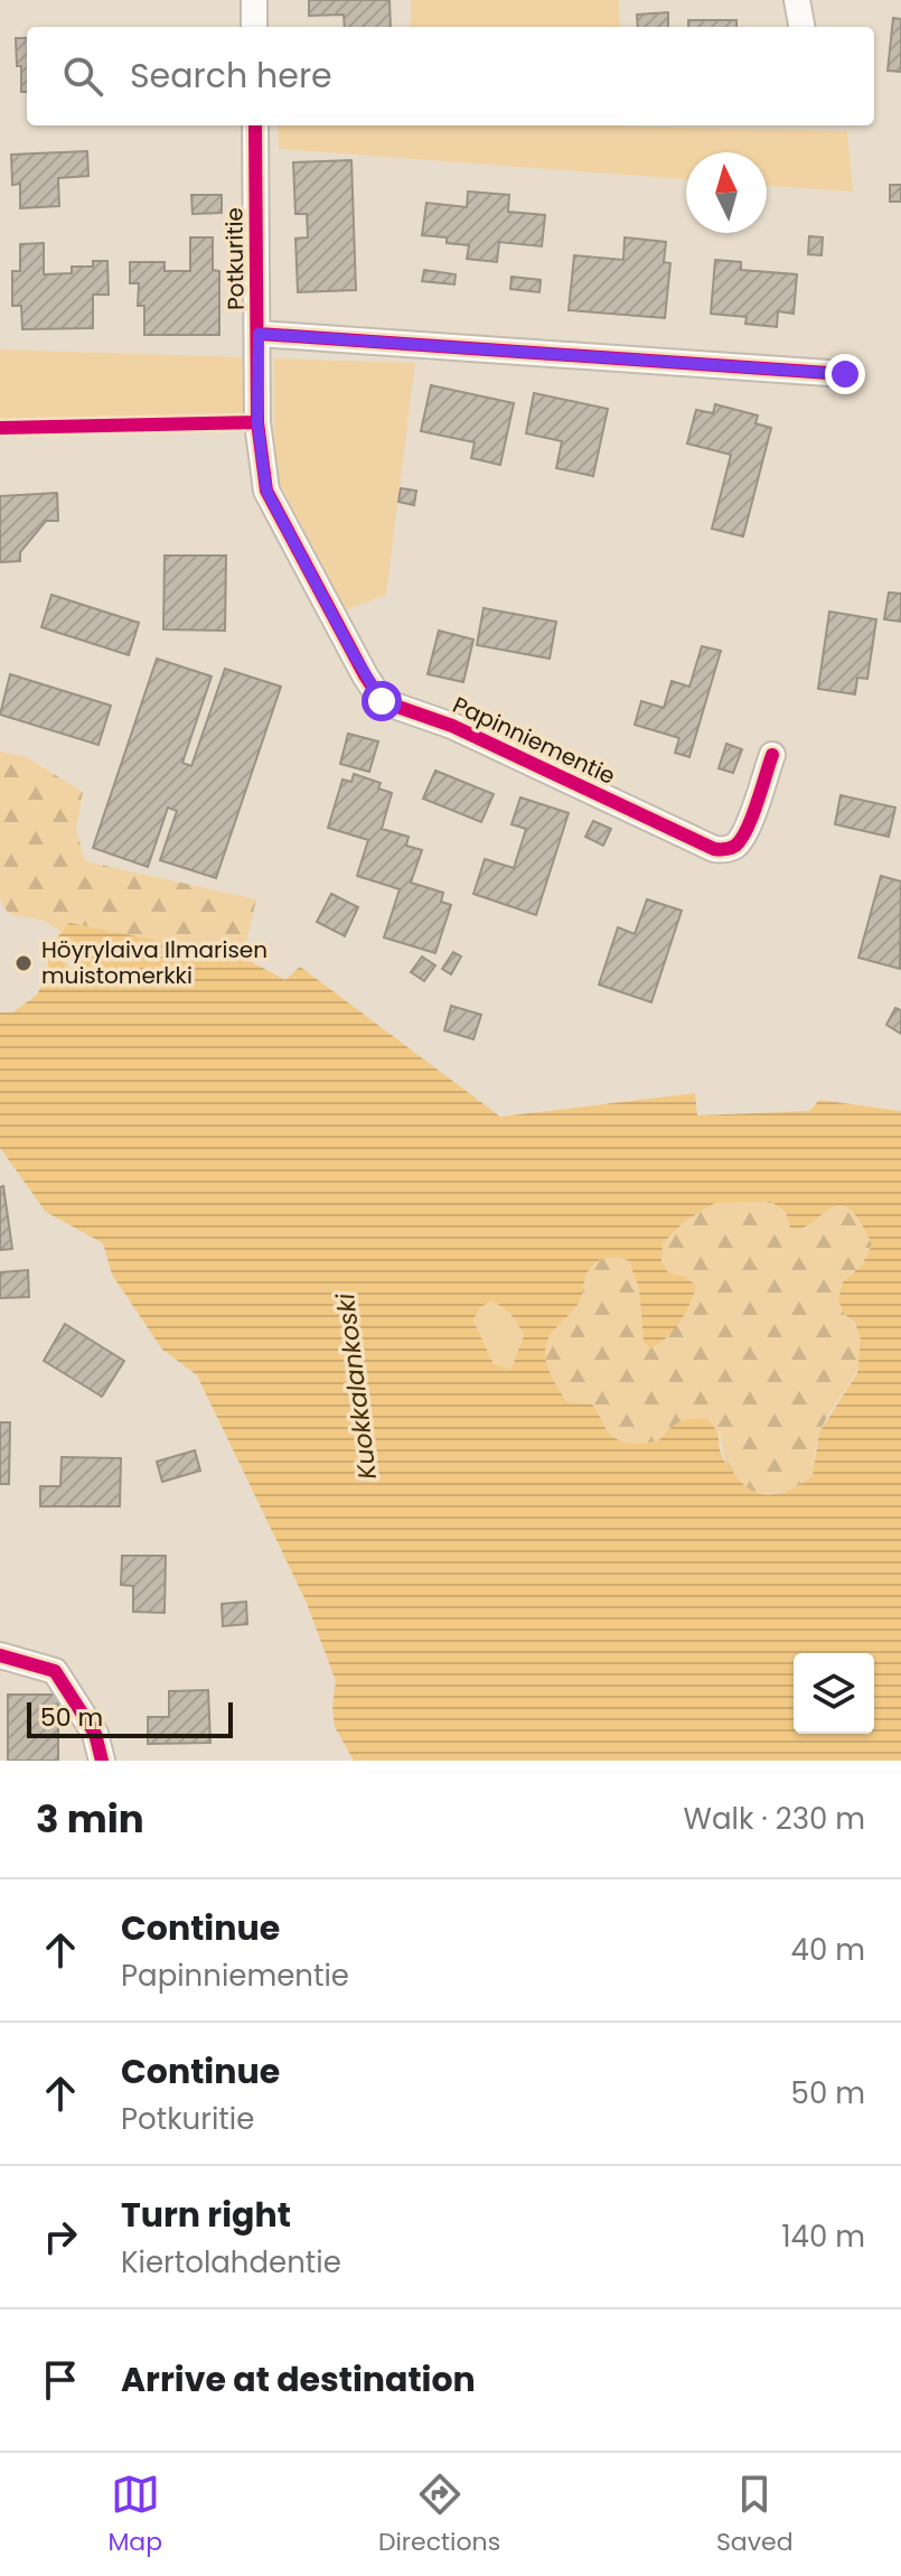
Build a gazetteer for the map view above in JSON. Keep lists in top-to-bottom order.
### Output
{
  "streets": {
    "street": ["Potkuritie", "Papinniementie"]
  },
  "crossings": [
    ["Potkuritie", "Papinniementie"]
  ],
  "water": ["Kuokkalankoski"],
  "places": ["Höyrylaiva Ilmarisen muistomerkki"],
  "scale_bar": "50 m",
  "north": "top",
  "page": {
    "search": "Search here",
    "scale": "50 m",
    "heading": ["3 min", "Walk · 230 m"],
    "list": [
      ["Continue", "Papinniementie", "40 m"],
      ["Continue", "Potkuritie", "50 m"],
      ["Turn right", "Kiertolahdentie", "140 m"],
      "Arrive at destination"
    ],
    "nav": ["Map", "Directions", "Saved"]
  }
}
